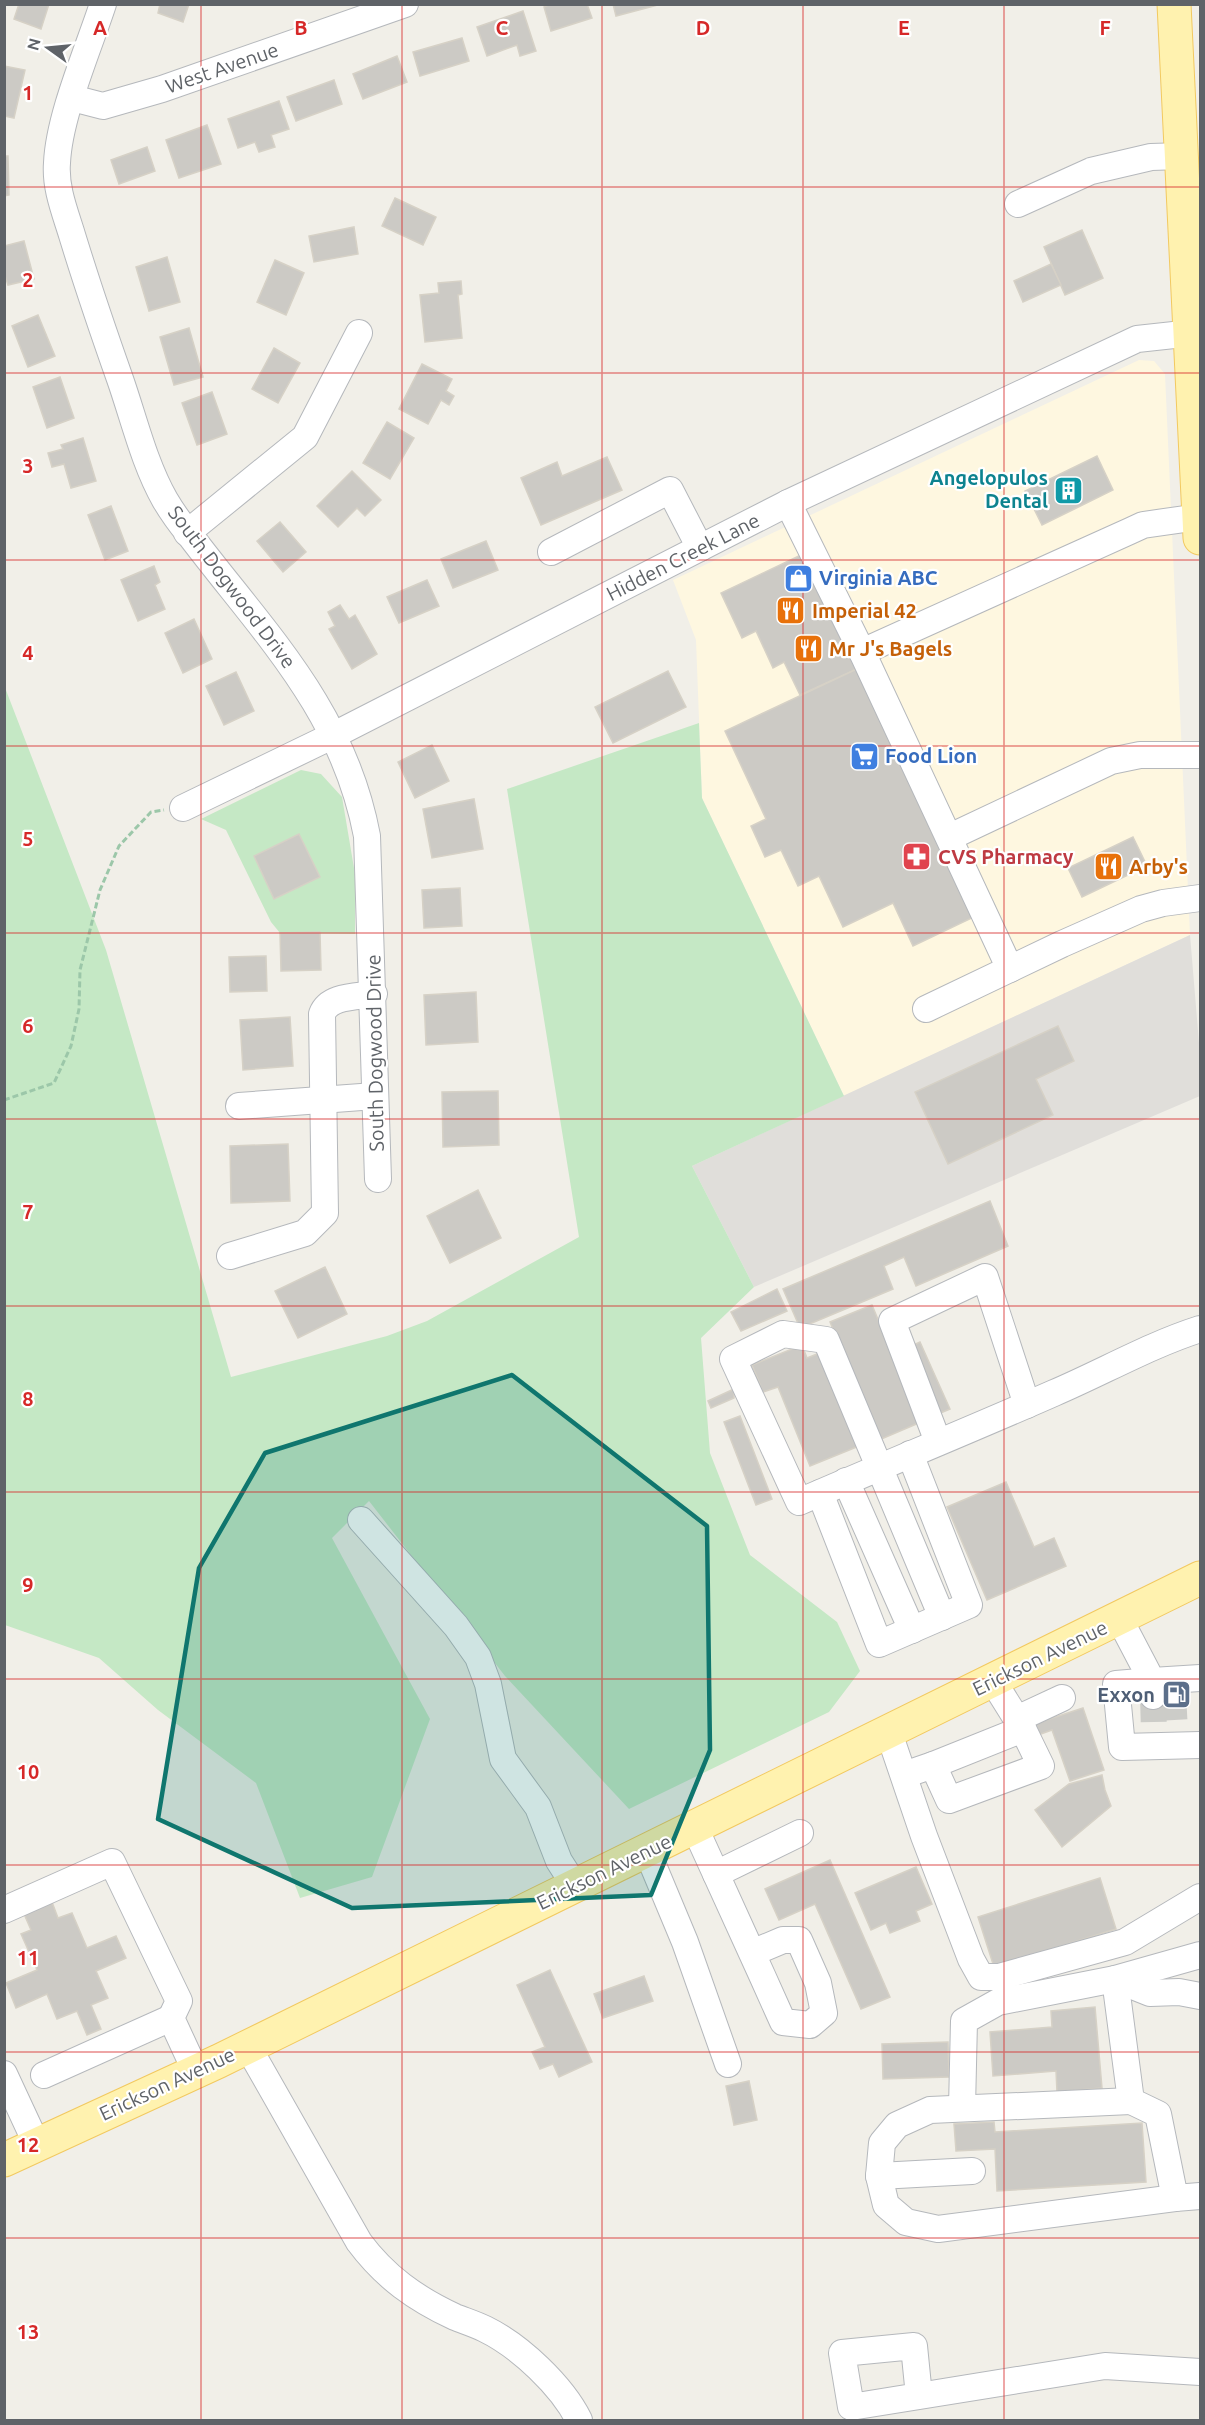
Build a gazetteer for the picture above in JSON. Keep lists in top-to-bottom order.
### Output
{
  "streets": {
    "main road": ["Erickson Avenue"],
    "street": ["West Avenue", "Hidden Creek Lane", "South Dogwood Drive"]
  },
  "crossings": [
    ["West Avenue", "South Dogwood Drive"],
    ["Hidden Creek Lane", "South Dogwood Drive"]
  ],
  "places": {
    "building": ["Angelopulos Dental"],
    "shop": ["Virginia ABC"],
    "restaurant": ["Imperial 42", "Mr J's Bagels", "Arby's"],
    "supermarket": ["Food Lion"],
    "pharmacy": ["CVS Pharmacy"],
    "fuel station": ["Exxon"]
  },
  "north": "left",
  "grid": {
    "columns": [
      "A",
      "B",
      "C",
      "D",
      "E",
      "F"
    ],
    "rows": [
      "1",
      "2",
      "3",
      "4",
      "5",
      "6",
      "7",
      "8",
      "9",
      "10",
      "11",
      "12",
      "13"
    ]
  }
}
